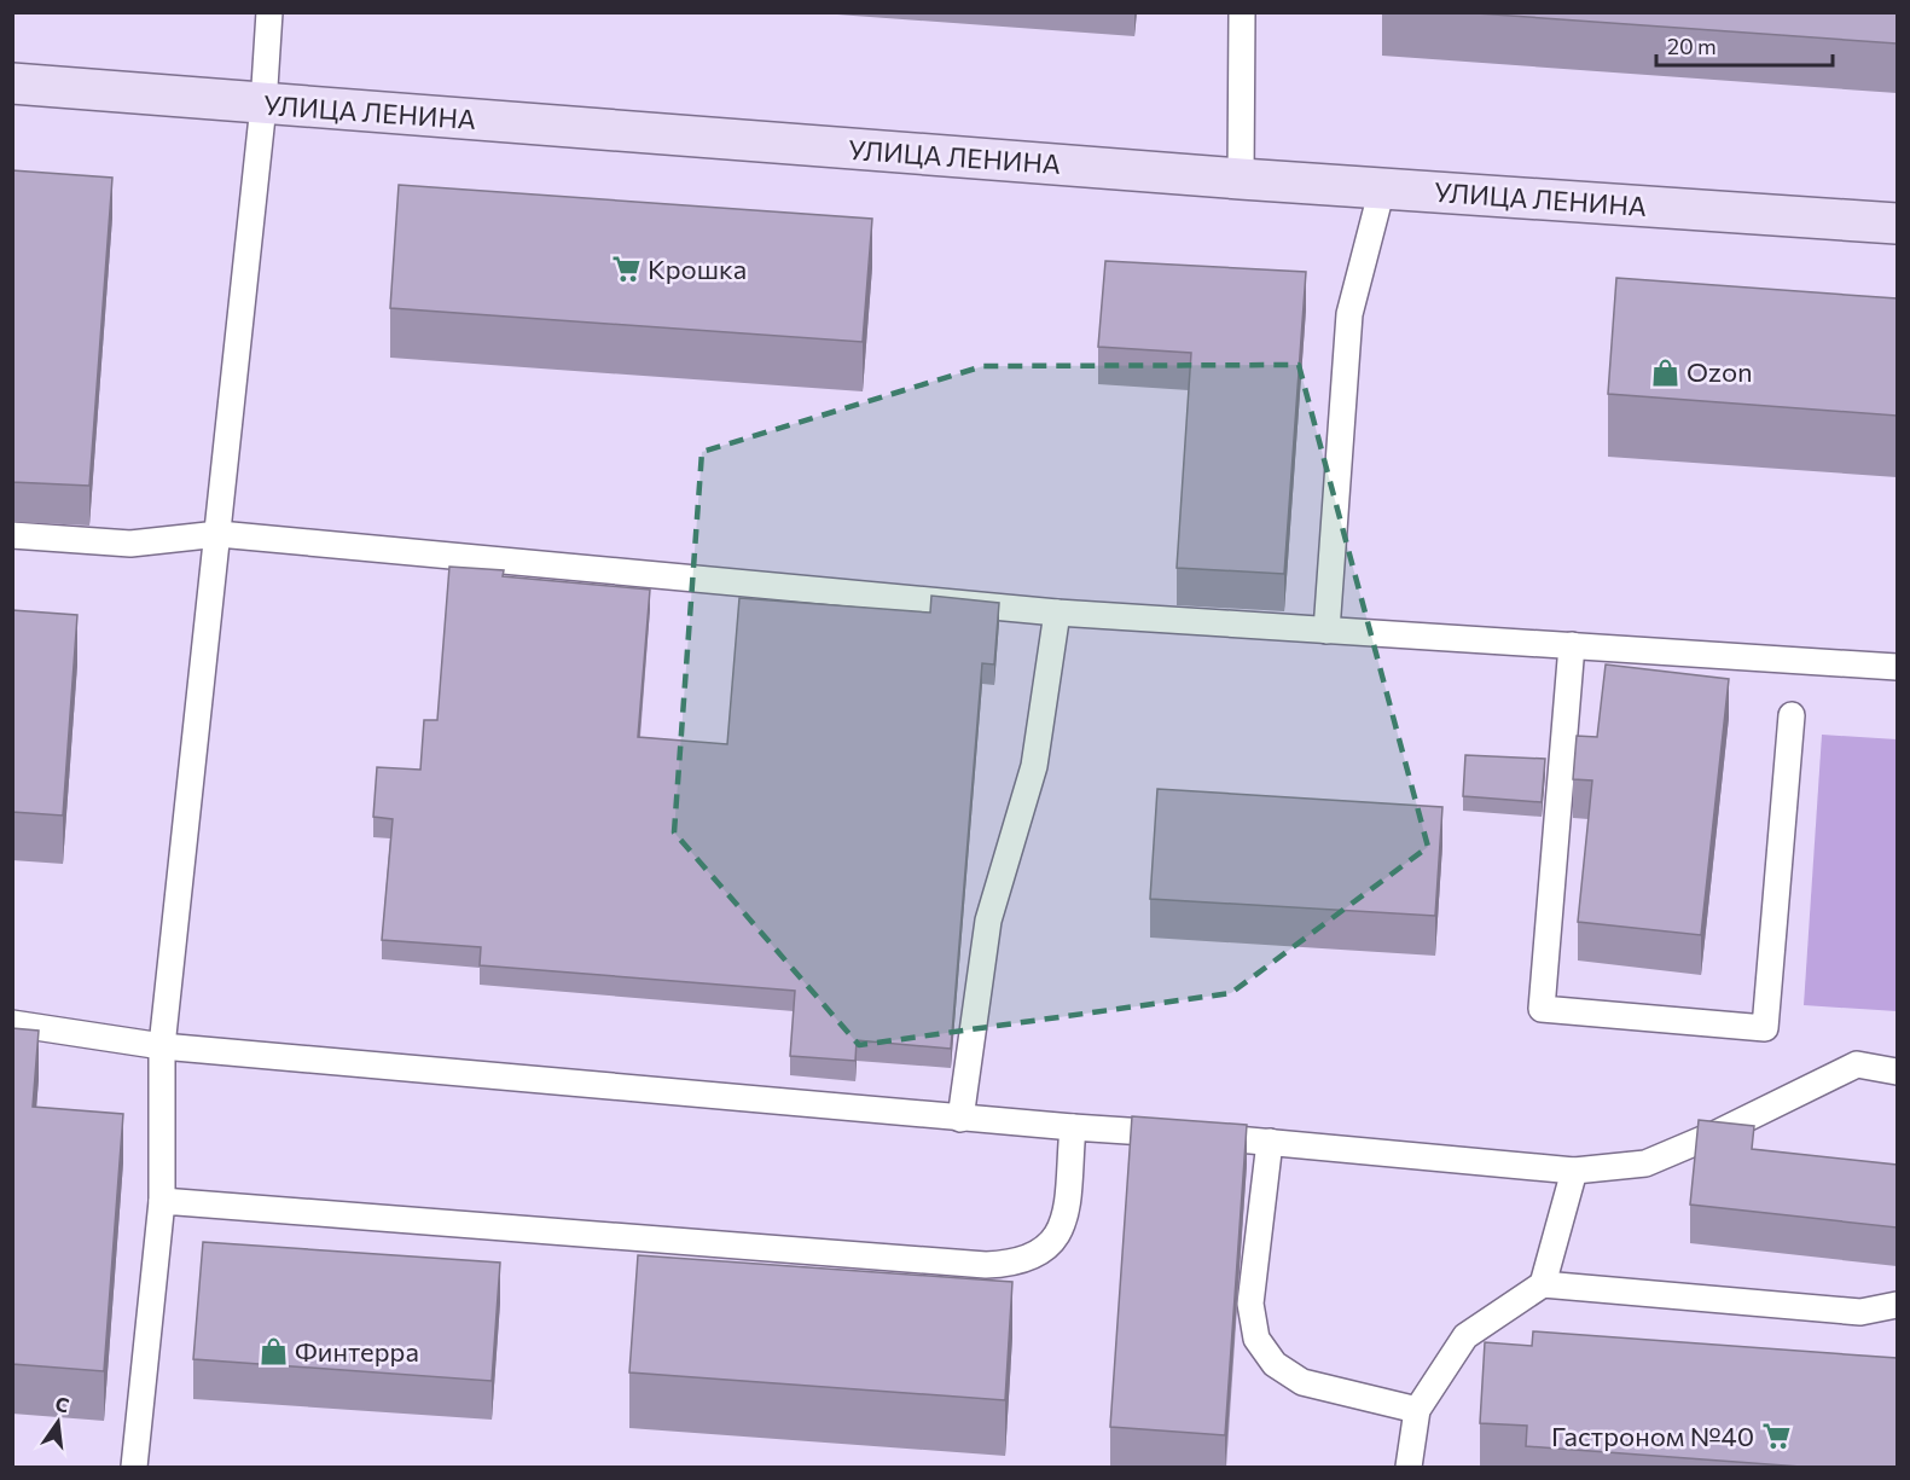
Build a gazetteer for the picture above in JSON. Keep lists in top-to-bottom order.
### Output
{
  "streets": {
    "street": ["УЛИЦА ЛЕНИНА"]
  },
  "places": {
    "supermarket": ["Крошка", "Гастроном №40"],
    "shop": ["Ozon", "Финтерра"]
  },
  "scale_bar": "20 m",
  "north": "top"
}
